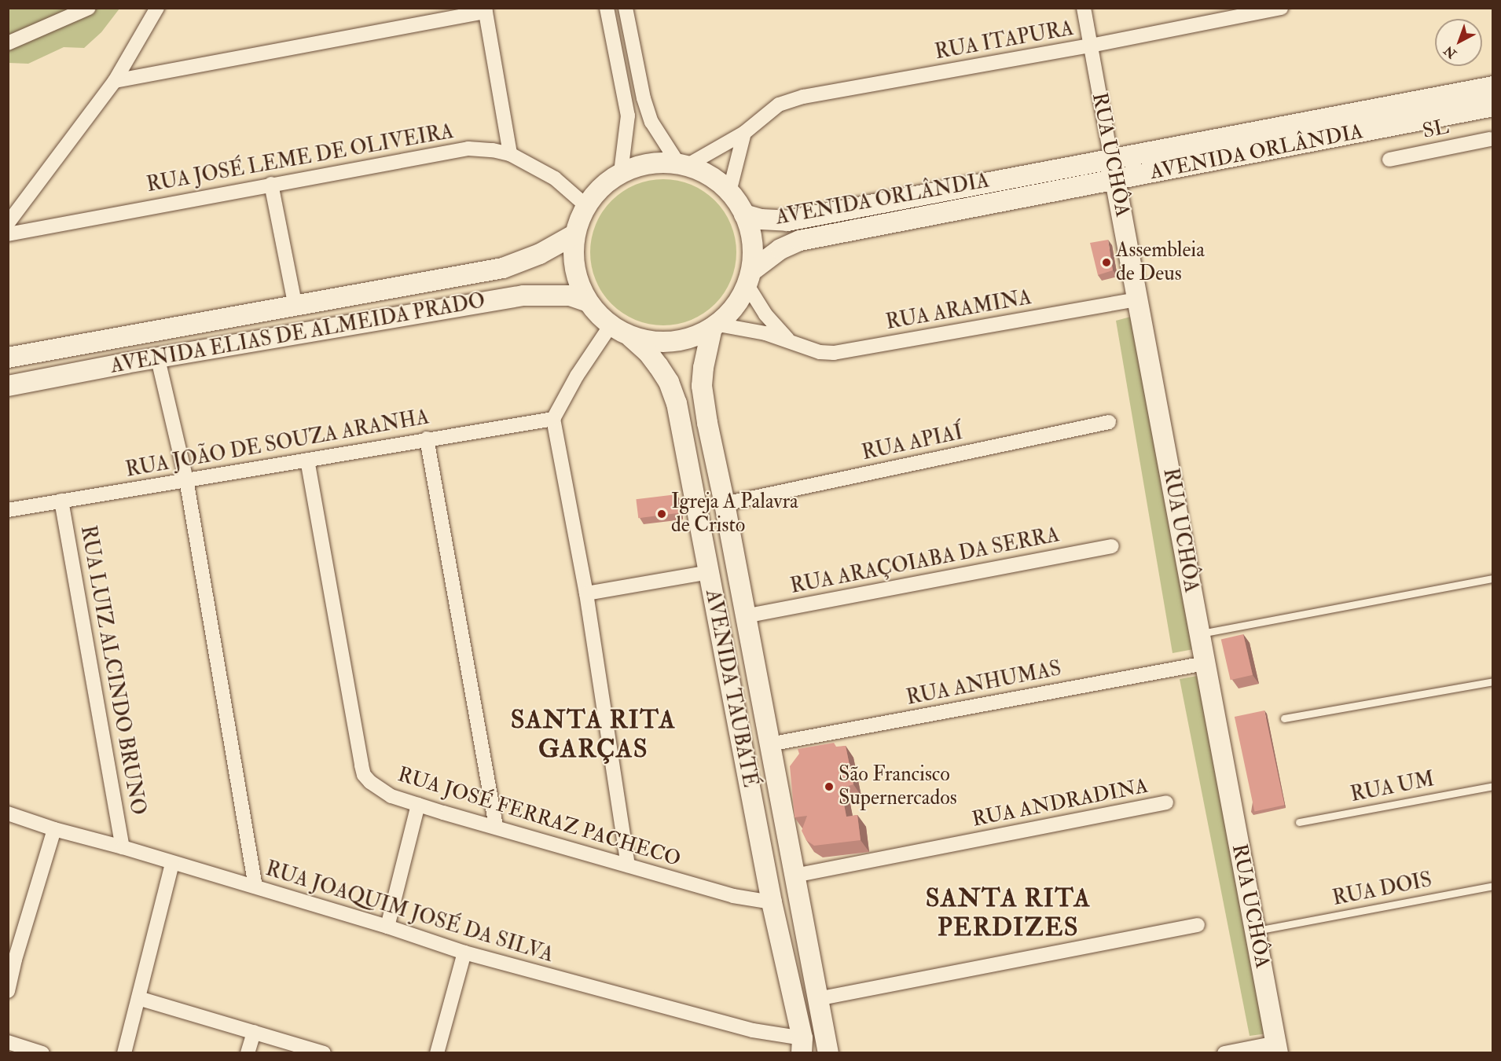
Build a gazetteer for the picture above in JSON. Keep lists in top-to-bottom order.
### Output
{
  "streets": {
    "street": [
      "RUA ITAPURA",
      "SL",
      "AVENIDA ORLÂNDIA",
      "RUA UCHÔA",
      "RUA JOSÉ LEME DE OLIVEIRA",
      "RUA ARAMINA",
      "AVENIDA ELIAS DE ALMEIDA PRADO",
      "RUA APIAÍ",
      "RUA JOÃO DE SOUZA ARANHA",
      "RUA ARAÇOIABA DA SERRA",
      "RUA LUIZ ALCINDO BRUNO",
      "RUA ANHUMAS",
      "AVENIDA TAUBATÉ",
      "RUA ANDRADINA",
      "RUA JOSÉ FERRAZ PACHECO",
      "RUA JOAQUIM JOSÉ DA SILVA"
    ],
    "lane": ["RUA UM", "RUA DOIS"]
  },
  "crossings": [
    ["RUA ITAPURA", "RUA UCHÔA"],
    ["AVENIDA ORLÂNDIA", "RUA UCHÔA"],
    ["AVENIDA ORLÂNDIA", "RUA ARAMINA"],
    ["RUA UCHÔA", "RUA ARAMINA"],
    ["RUA UCHÔA", "RUA ANHUMAS"],
    ["RUA UCHÔA", "RUA DOIS"],
    ["RUA ARAMINA", "AVENIDA TAUBATÉ"],
    ["RUA APIAÍ", "AVENIDA TAUBATÉ"],
    ["RUA JOÃO DE SOUZA ARANHA", "RUA LUIZ ALCINDO BRUNO"],
    ["RUA JOÃO DE SOUZA ARANHA", "RUA JOSÉ FERRAZ PACHECO"],
    ["RUA ARAÇOIABA DA SERRA", "AVENIDA TAUBATÉ"],
    ["RUA LUIZ ALCINDO BRUNO", "RUA JOAQUIM JOSÉ DA SILVA"],
    ["RUA ANHUMAS", "AVENIDA TAUBATÉ"],
    ["AVENIDA TAUBATÉ", "RUA ANDRADINA"],
    ["AVENIDA TAUBATÉ", "RUA JOSÉ FERRAZ PACHECO"],
    ["AVENIDA TAUBATÉ", "RUA JOAQUIM JOSÉ DA SILVA"]
  ],
  "districts": ["SANTA RITA GARÇAS", "SANTA RITA PERDIZES"],
  "places": ["Assembleia de Deus", "Igreja A Palavra de Cristo", "São Francisco Supernercados"],
  "north": "bottom left"
}
